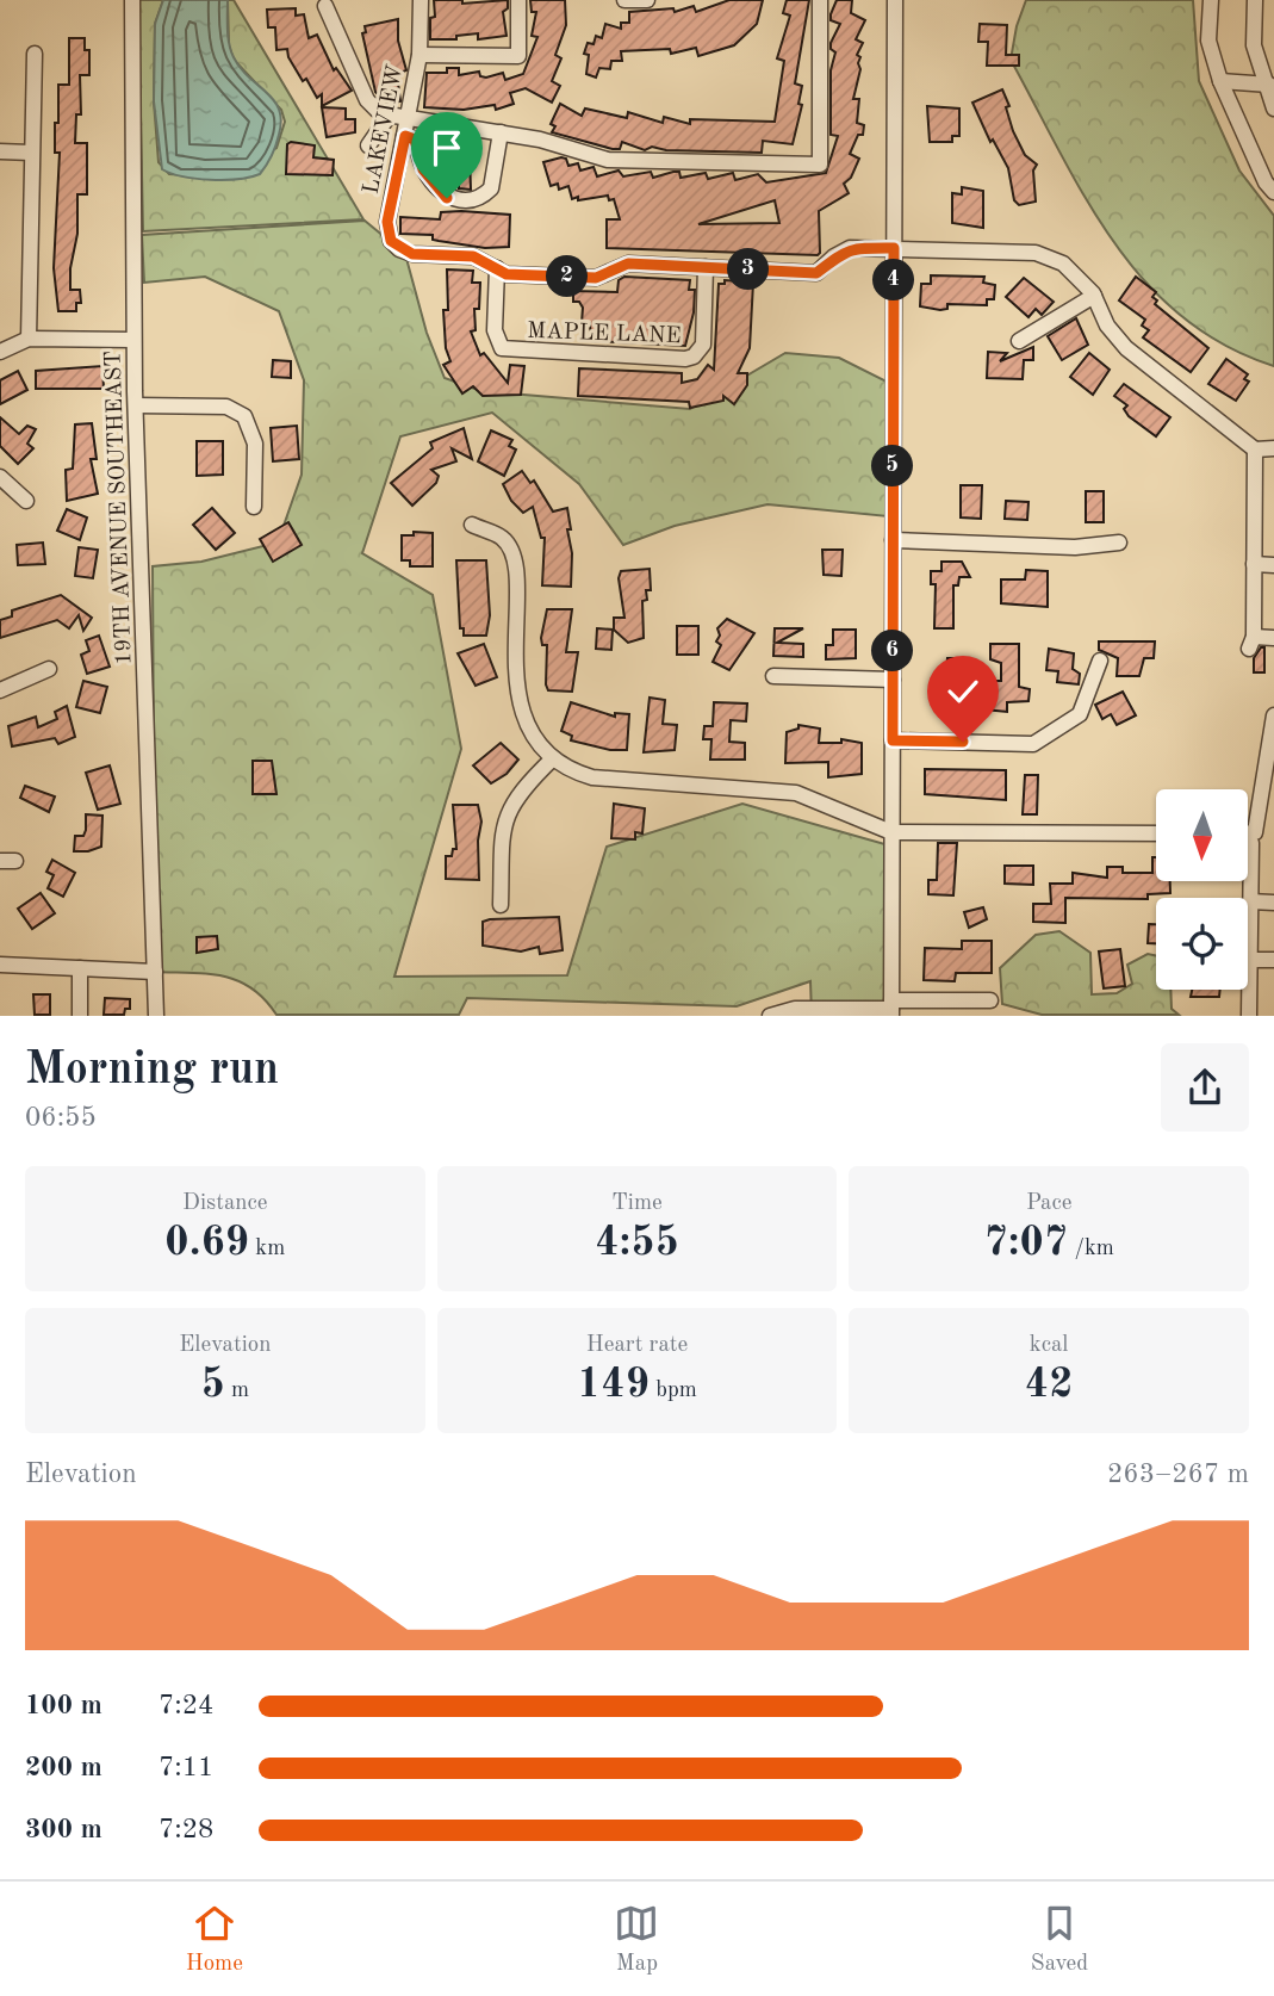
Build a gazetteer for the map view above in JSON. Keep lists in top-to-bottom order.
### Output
{
  "streets": {
    "street": ["LAKEVIEW", "MAPLE LANE", "19TH AVENUE SOUTHEAST"]
  },
  "crossings": [
    ["LAKEVIEW", "MAPLE LANE"]
  ],
  "north": "bottom",
  "page": {
    "pins": [
      "3",
      "2",
      "4",
      "5",
      "6"
    ],
    "heading": ["Morning run", "06:55"],
    "stats": [
      ["Distance", "0.69 km"],
      ["Time", "4:55"],
      ["Pace", "7:07 /km"],
      ["Elevation", "5 m"],
      ["Heart rate", "149 bpm"],
      ["kcal", "42"]
    ],
    "chart": ["Elevation", "263–267 m"],
    "list": [
      {
        "name": "100 m",
        "note": "7:24"
      },
      {
        "name": "200 m",
        "note": "7:11"
      },
      {
        "name": "300 m",
        "note": "7:28"
      }
    ],
    "tabs": ["Home", "Map", "Saved"]
  }
}
